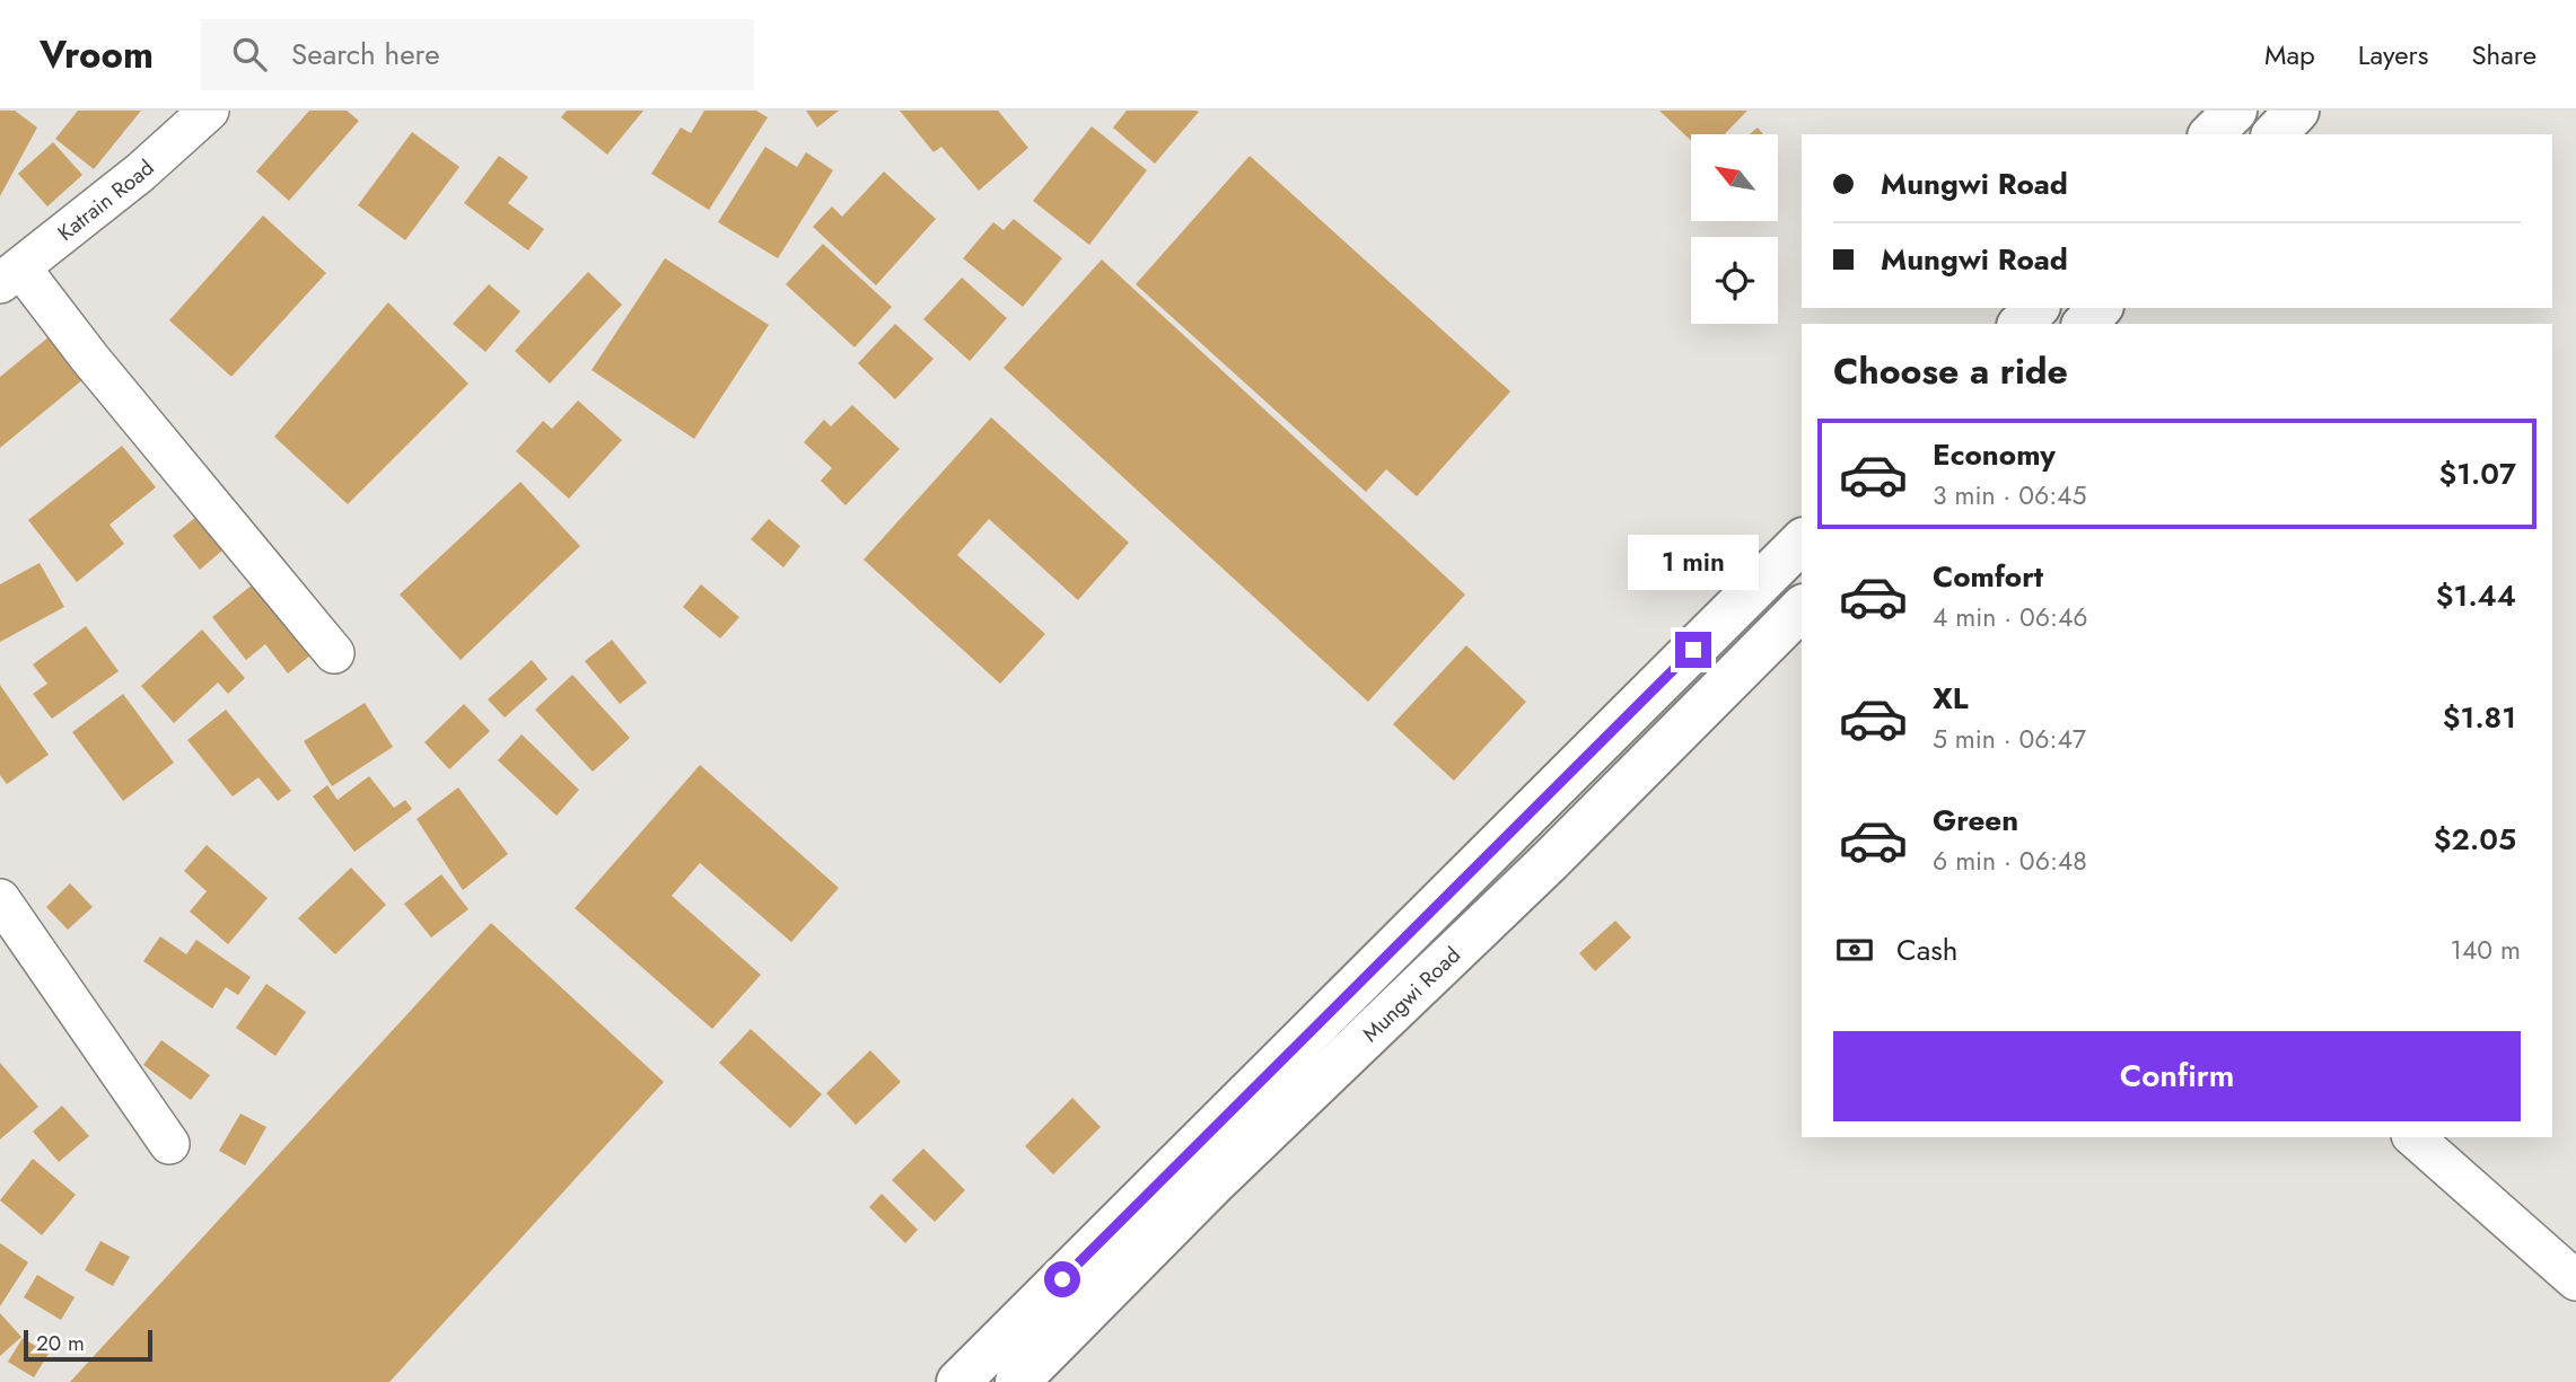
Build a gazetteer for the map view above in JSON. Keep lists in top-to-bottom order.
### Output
{
  "streets": {
    "main road": ["Mungwi Road"],
    "street": ["Katrain Road"]
  },
  "scale_bar": "20 m",
  "north": "top left",
  "page": {
    "header": "Vroom",
    "search": "Search here",
    "nav": ["Map", "Layers", "Share"],
    "banner": ["Mungwi Road", "Mungwi Road"],
    "heading": "Choose a ride",
    "list": [
      {
        "name": "Economy",
        "note": "3 min · 06:45",
        "value": "$1.07"
      },
      {
        "name": "Comfort",
        "note": "4 min · 06:46",
        "value": "$1.44"
      },
      {
        "name": "XL",
        "note": "5 min · 06:47",
        "value": "$1.81"
      },
      {
        "name": "Green",
        "note": "6 min · 06:48",
        "value": "$2.05"
      }
    ],
    "bubble": "1 min",
    "pay": ["Cash", "140 m"],
    "buttons": "Confirm",
    "scale": "20 m"
  }
}
